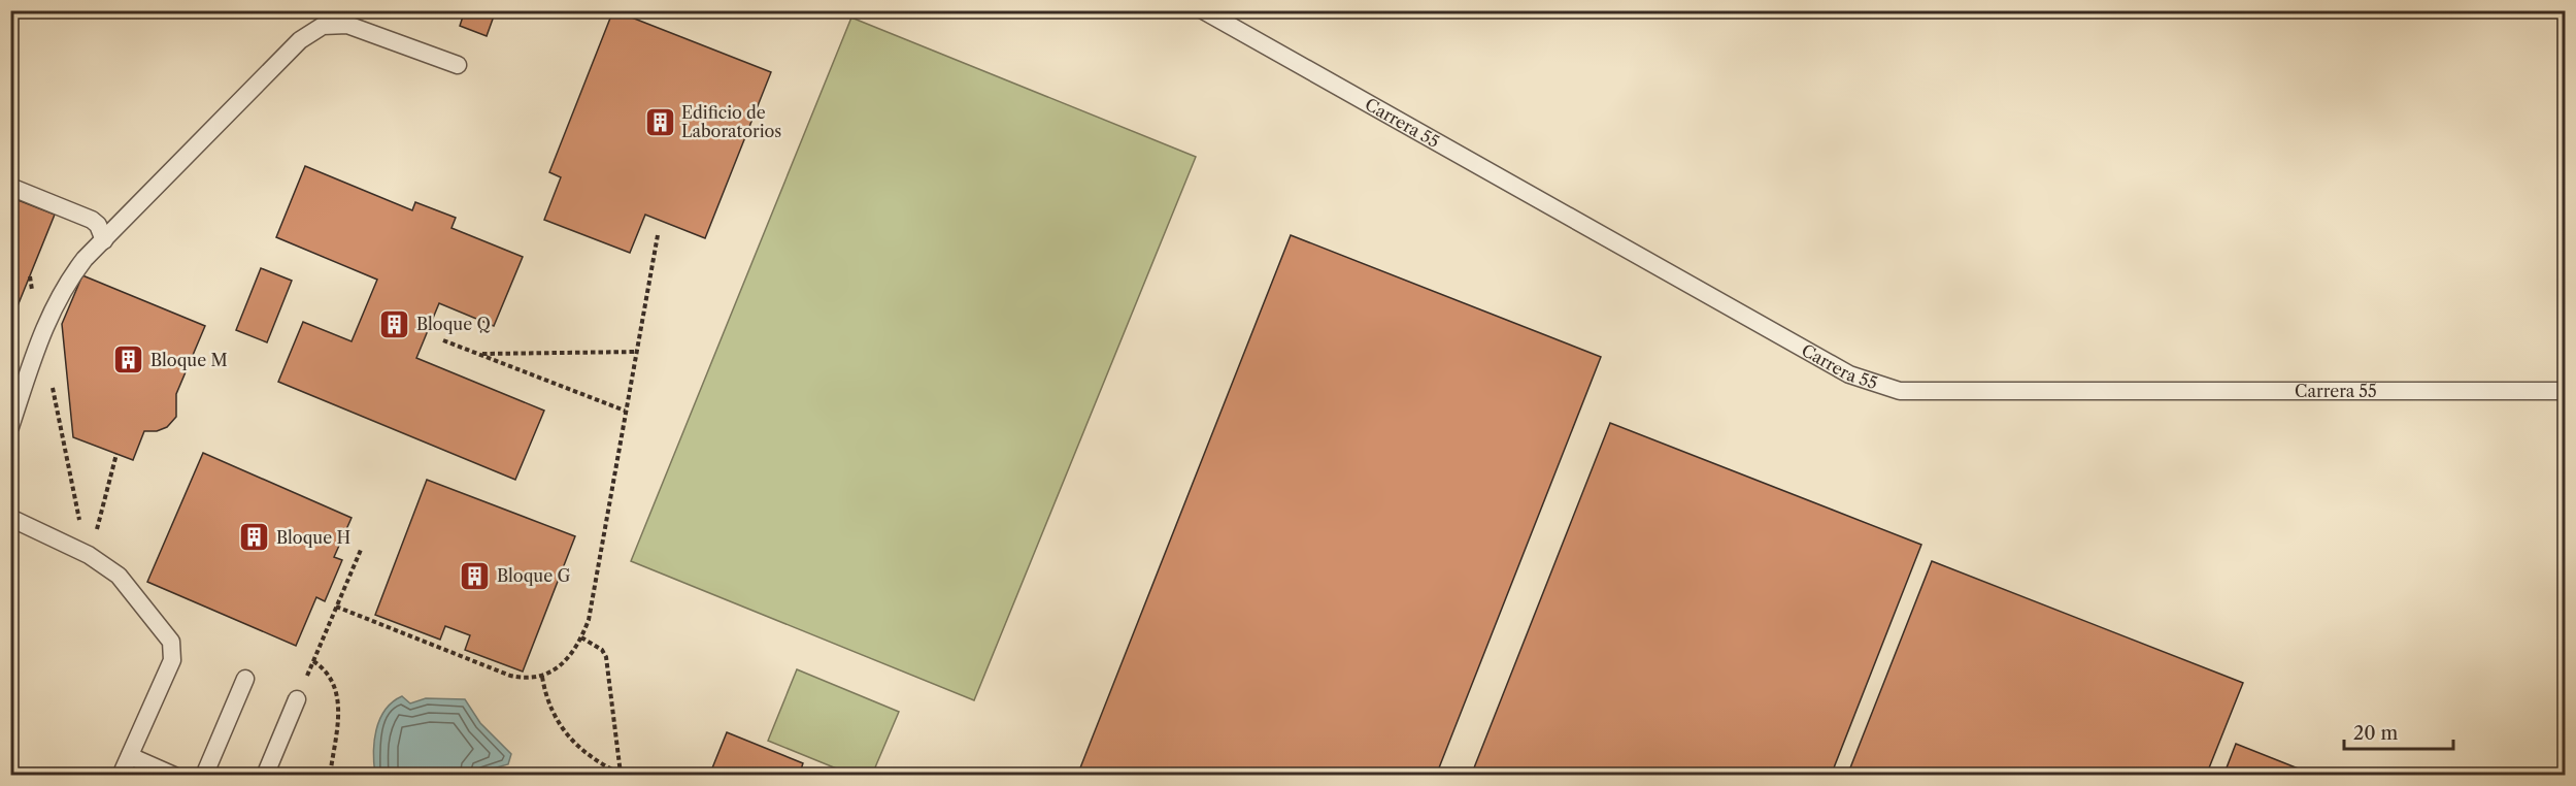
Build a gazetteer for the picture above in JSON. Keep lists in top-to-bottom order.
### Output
{
  "streets": {
    "lane": ["Carrera 55"]
  },
  "places": {
    "building": [
      "Edificio de Laboratorios",
      "Bloque Q",
      "Bloque M",
      "Bloque H",
      "Bloque G"
    ]
  },
  "scale_bar": "20 m"
}
